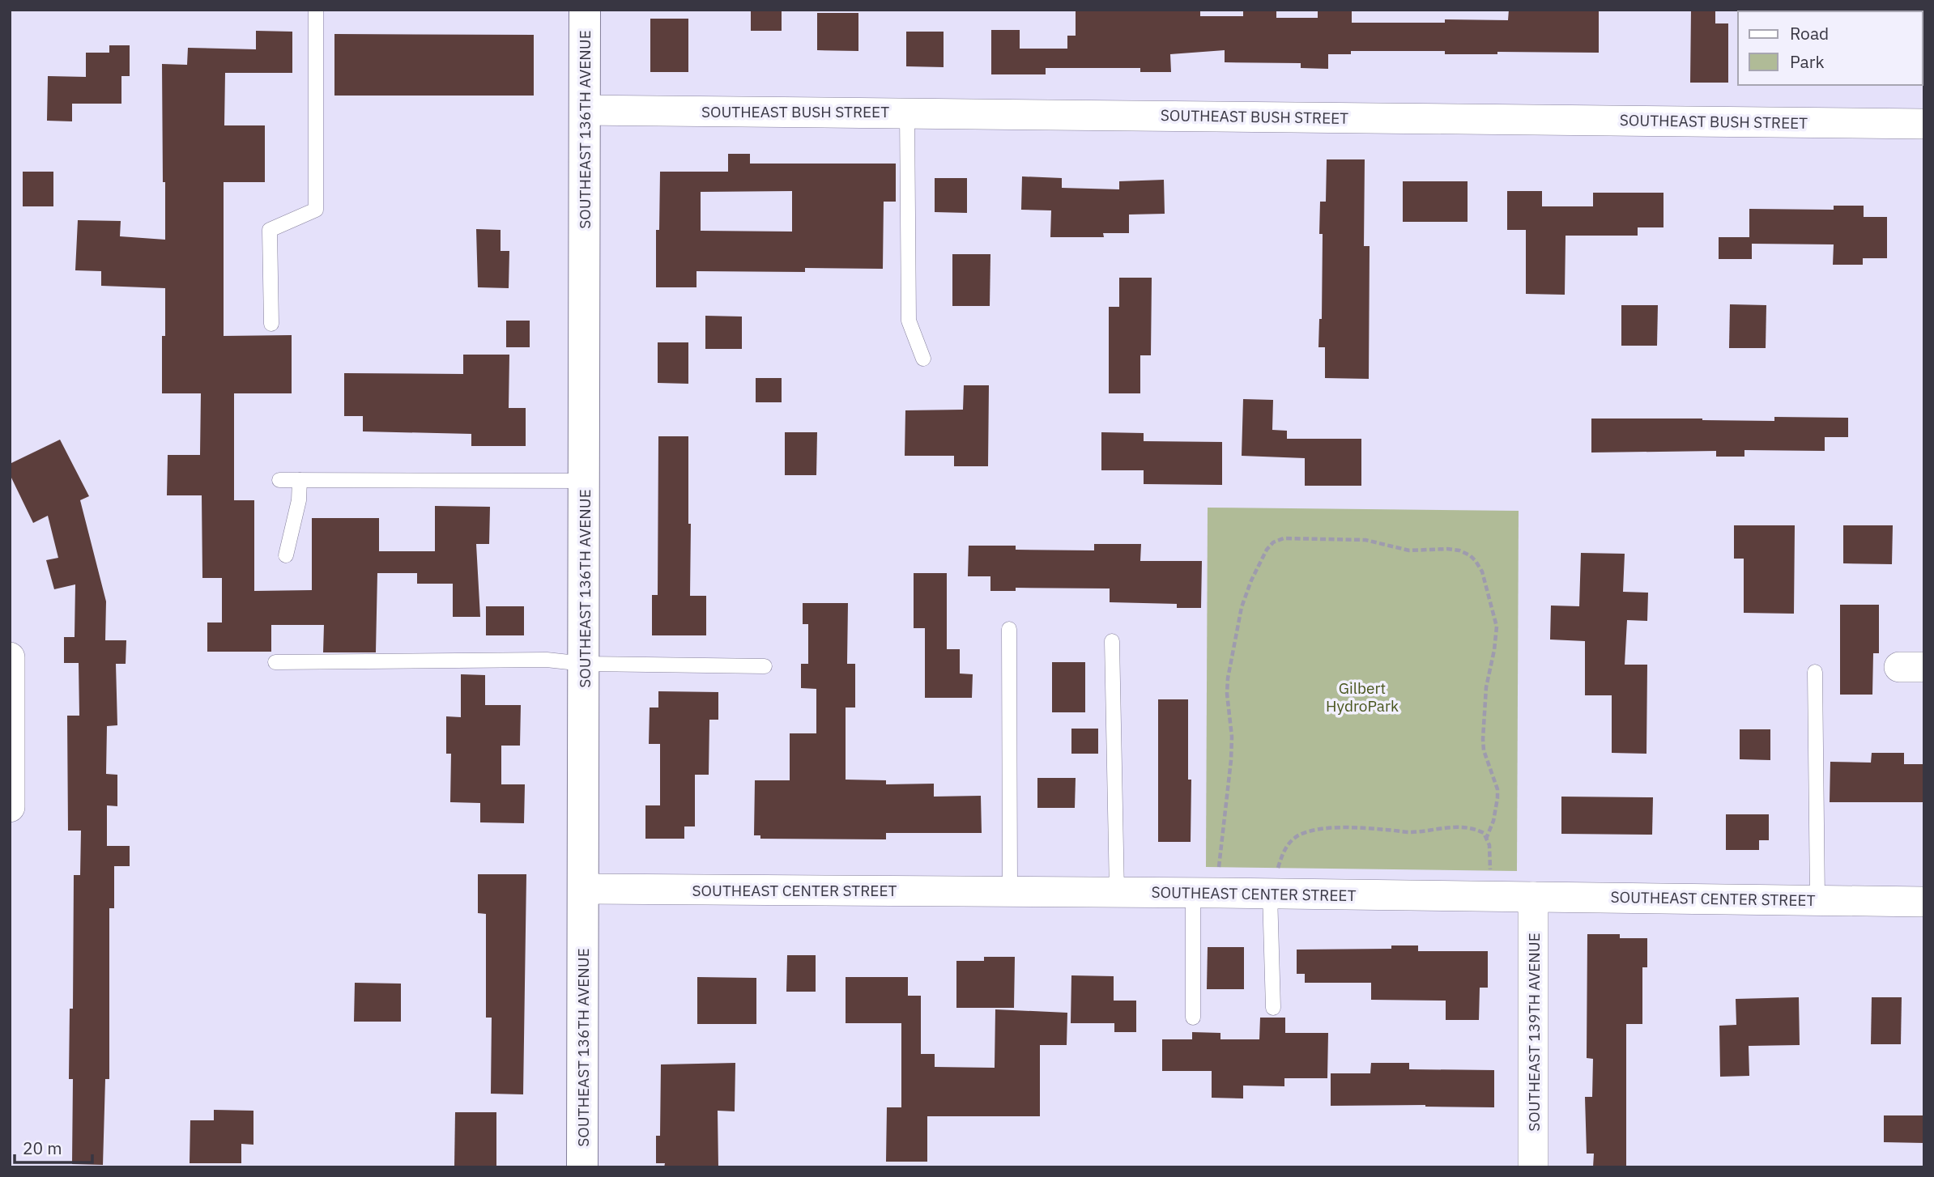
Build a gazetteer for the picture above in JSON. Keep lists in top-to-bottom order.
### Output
{
  "streets": {
    "street": [
      "SOUTHEAST BUSH STREET",
      "SOUTHEAST 136TH AVENUE",
      "SOUTHEAST CENTER STREET",
      "SOUTHEAST 139TH AVENUE"
    ]
  },
  "crossings": [
    ["SOUTHEAST BUSH STREET", "SOUTHEAST 136TH AVENUE"],
    ["SOUTHEAST 136TH AVENUE", "SOUTHEAST CENTER STREET"],
    ["SOUTHEAST CENTER STREET", "SOUTHEAST 139TH AVENUE"]
  ],
  "parks": ["Gilbert HydroPark"],
  "legend": ["Road", "Park"],
  "scale_bar": "20 m"
}
